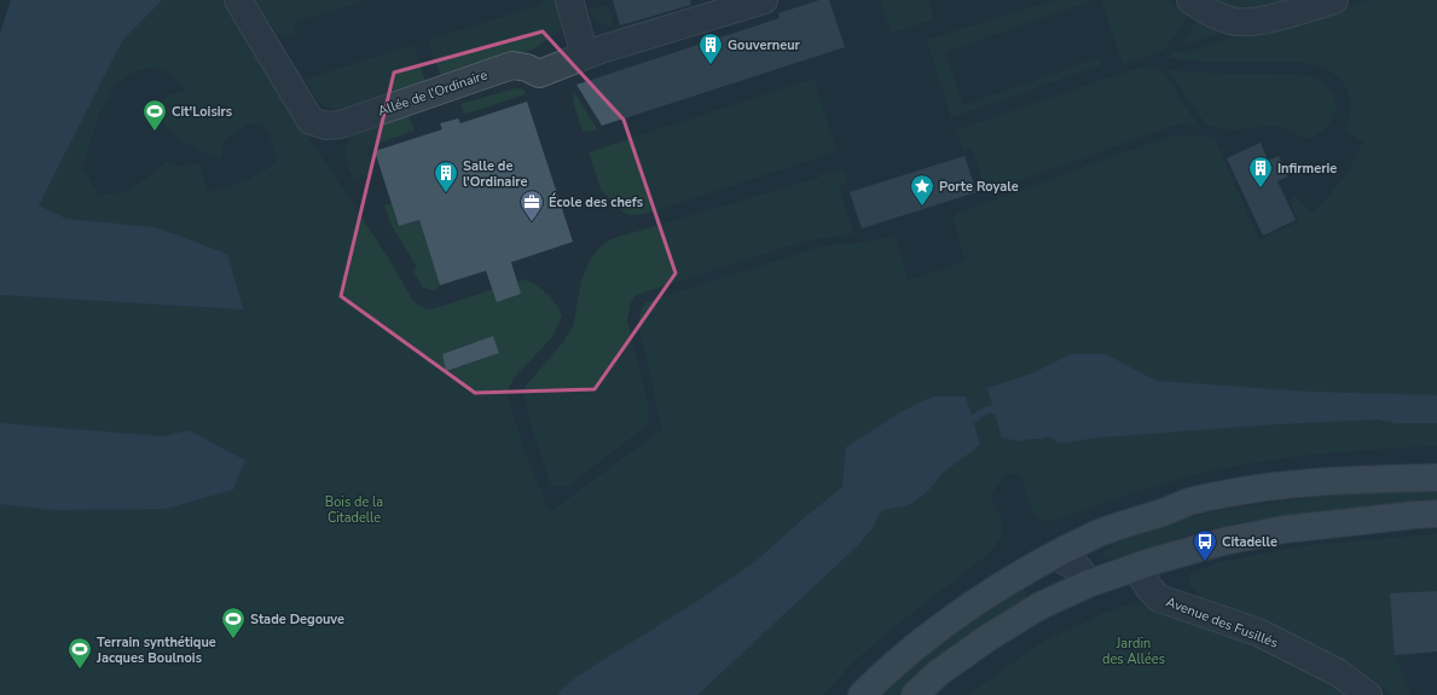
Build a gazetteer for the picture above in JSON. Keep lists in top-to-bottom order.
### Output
{
  "streets": {
    "street": ["Allée de l'Ordinaire", "Avenue des Fusillés"]
  },
  "parks": ["Bois de la Citadelle", "Jardin des Allées"],
  "places": {
    "building": ["Gouverneur", "Infirmerie", "Salle de l'Ordinaire"],
    "sports": ["Cit'Loisirs", "Stade Degouve", "Terrain synthétique Jacques Boulnois"],
    "place": ["Porte Royale"],
    "office": ["École des chefs"],
    "bus stop": ["Citadelle"]
  }
}
